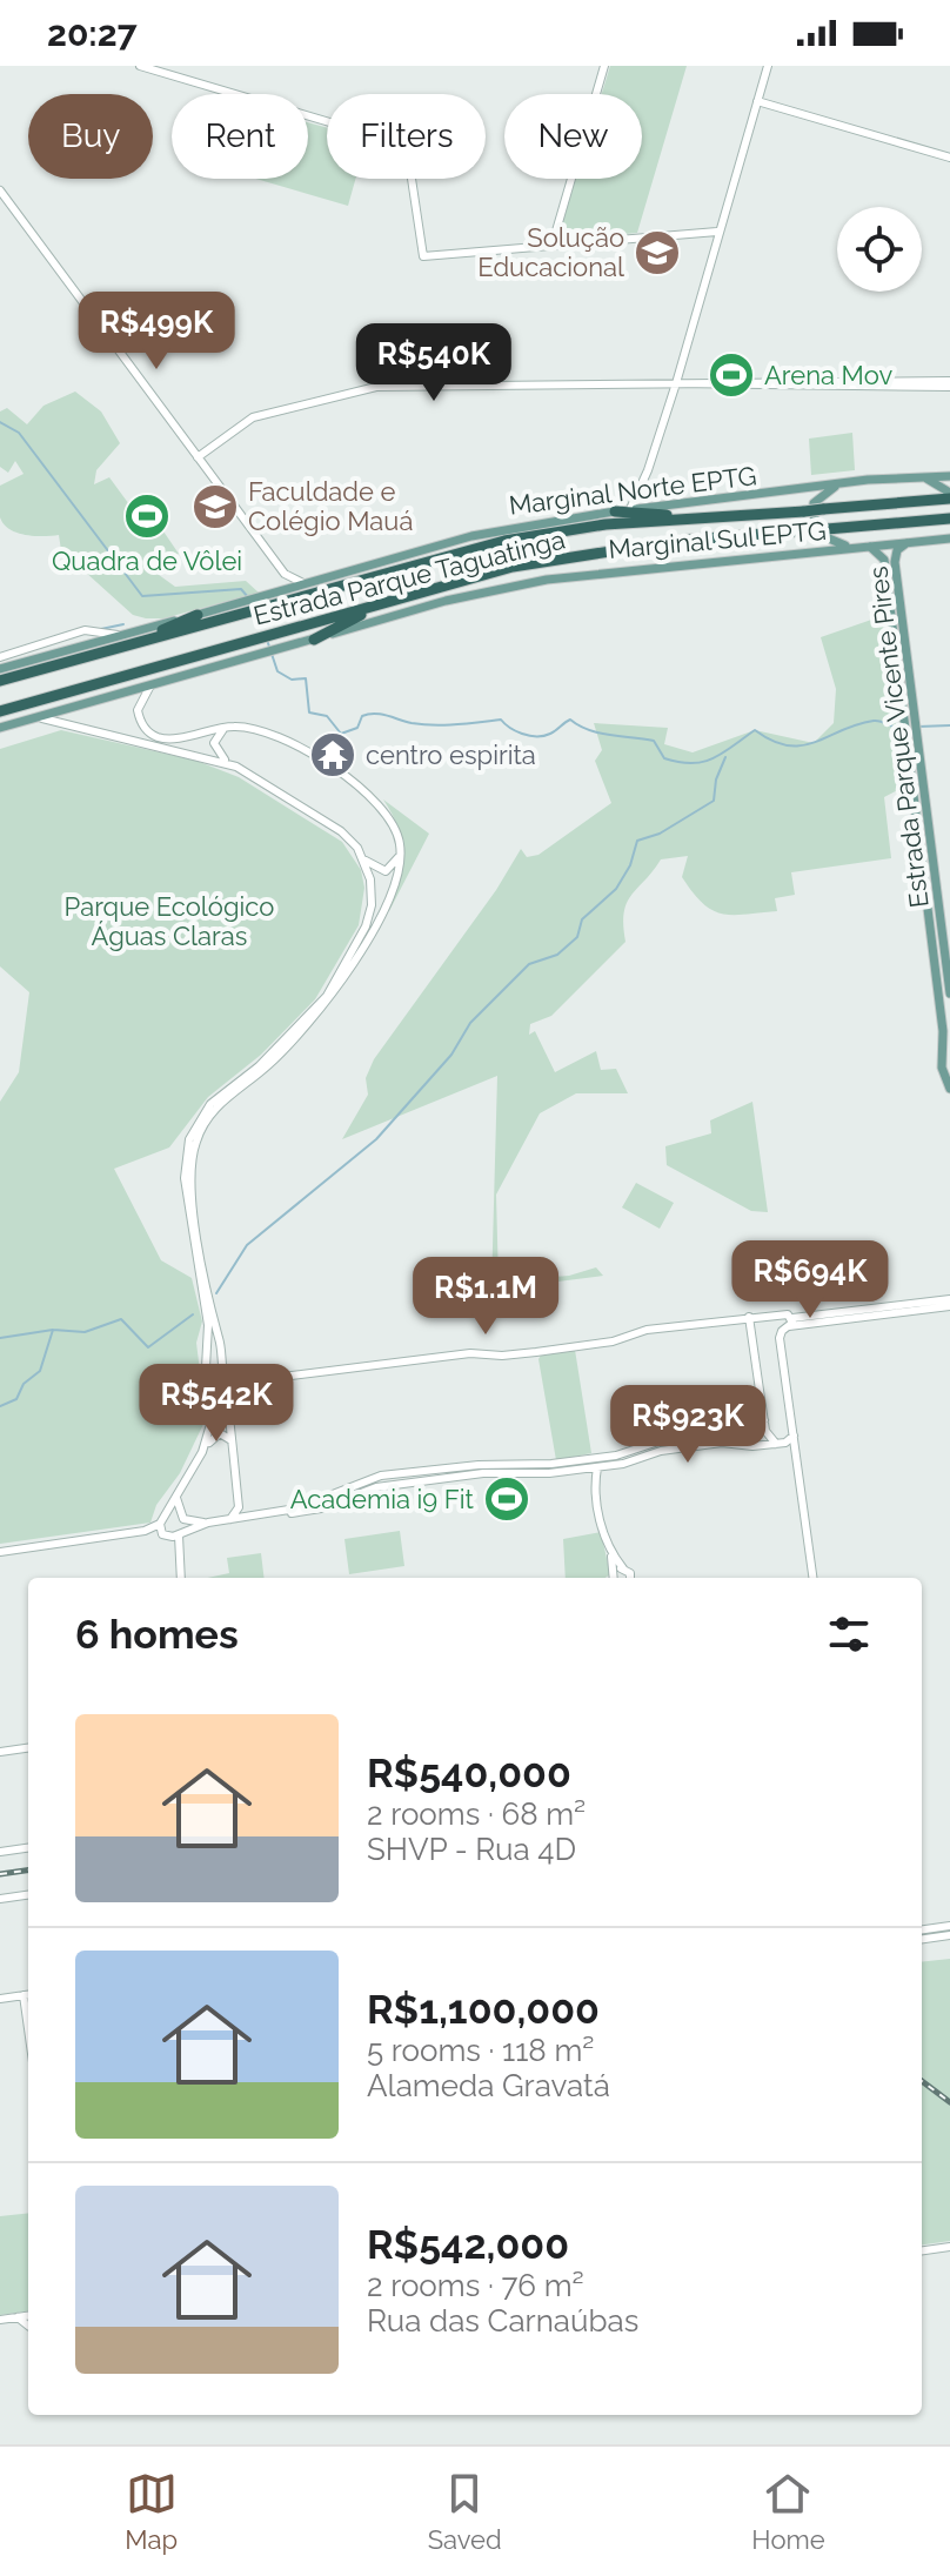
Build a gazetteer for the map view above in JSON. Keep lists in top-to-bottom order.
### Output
{
  "streets": {
    "highway": ["Estrada Parque Taguatinga"],
    "main road": ["Marginal Norte EPTG", "Marginal Sul EPTG", "Estrada Parque Vicente Pires"]
  },
  "crossings": [
    ["Marginal Sul EPTG", "Estrada Parque Vicente Pires"]
  ],
  "parks": ["Parque Ecológico Águas Claras"],
  "places": {
    "school or university": ["Solução Educacional", "Faculdade e Colégio Mauá"],
    "sports": ["Arena Mov", "Quadra de Vôlei", "Academia i9 Fit"],
    "temple": ["centro espirita"]
  },
  "page": {
    "status": "20:27",
    "chip": [
      "Buy",
      "Rent",
      "Filters",
      "New"
    ],
    "price": [
      "R$499K",
      "R$540K",
      "R$694K",
      "R$1.1M",
      "R$542K",
      "R$923K"
    ],
    "heading": "6 homes",
    "list": [
      {
        "name": "R$540,000",
        "note": "2 rooms · 68 m² · SHVP - Rua 4D"
      },
      {
        "name": "R$1,100,000",
        "note": "5 rooms · 118 m² · Alameda Gravatá"
      },
      {
        "name": "R$542,000",
        "note": "2 rooms · 76 m² · Rua das Carnaúbas"
      }
    ],
    "tabs": ["Map", "Saved", "Home"]
  }
}
